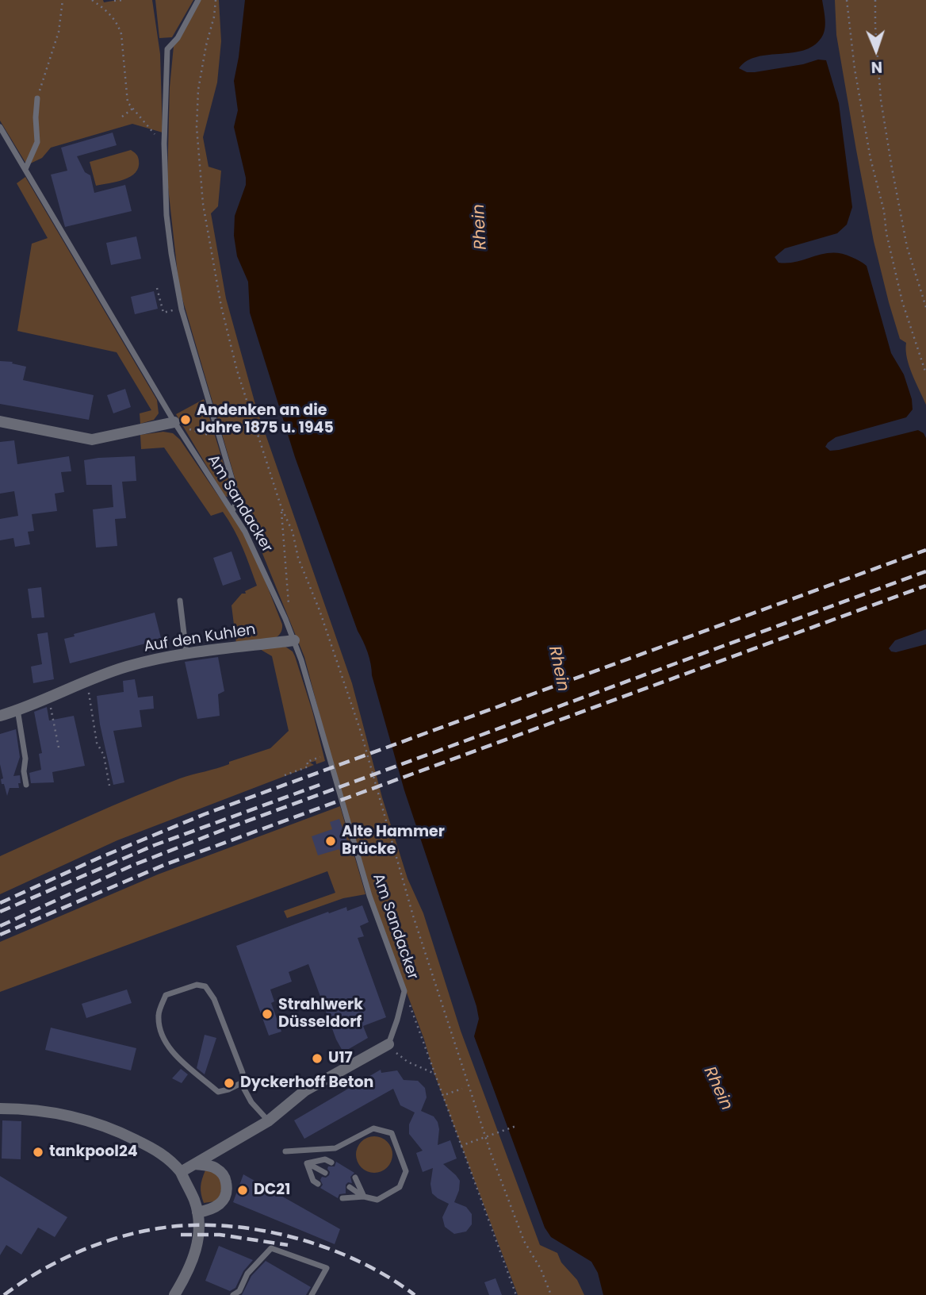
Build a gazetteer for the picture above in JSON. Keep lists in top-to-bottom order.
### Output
{
  "streets": {
    "street": ["Auf den Kuhlen"],
    "lane": ["Am Sandacker"]
  },
  "crossings": [
    ["Am Sandacker", "Auf den Kuhlen"]
  ],
  "water": ["Rhein"],
  "places": [
    "Andenken an die Jahre 1875 u. 1945",
    "Alte Hammer Brücke",
    "Strahlwerk Düsseldorf",
    "U17",
    "Dyckerhoff Beton",
    "tankpool24",
    "DC21"
  ],
  "north": "bottom"
}
